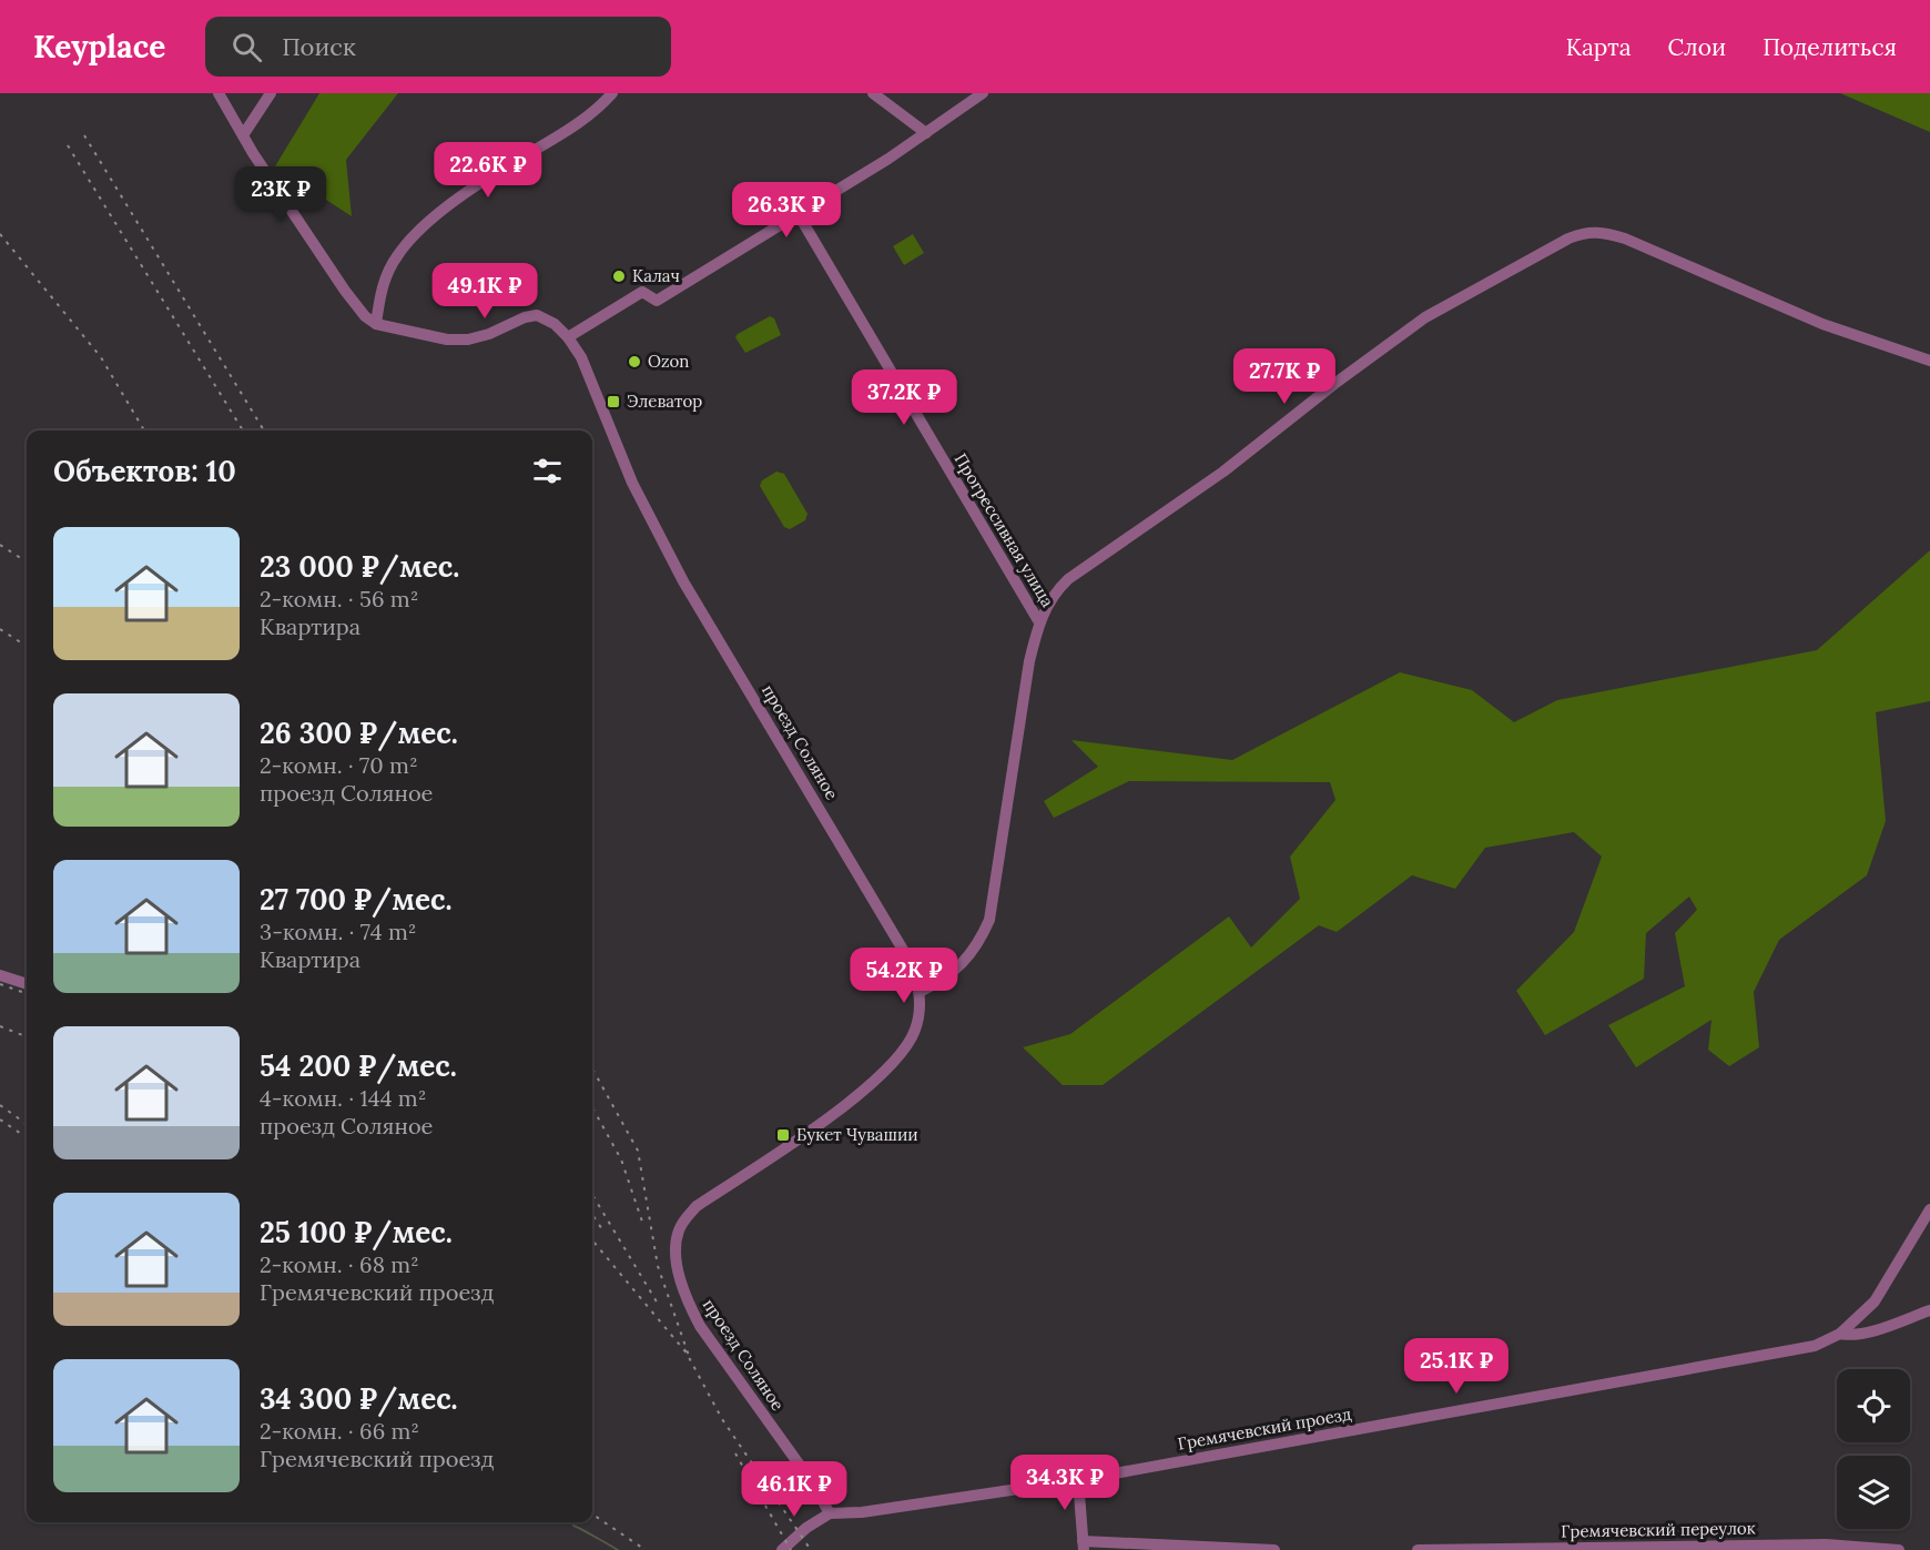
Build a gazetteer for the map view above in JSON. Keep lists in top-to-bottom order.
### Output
{
  "streets": {
    "street": [
      "Прогрессивная улица",
      "проезд Соляное",
      "Гремячевский проезд",
      "Гремячевский переулок"
    ]
  },
  "crossings": [
    ["проезд Соляное", "Гремячевский проезд"]
  ],
  "places": {
    "other": ["Калач", "Ozon"],
    "transit": ["Элеватор", "Букет Чувашии"]
  },
  "page": {
    "header": "Keyplace",
    "search": "Поиск",
    "nav": ["Карта", "Слои", "Поделиться"],
    "price": [
      "22.6K ₽",
      "23K ₽",
      "26.3K ₽",
      "49.1K ₽",
      "27.7K ₽",
      "37.2K ₽",
      "54.2K ₽",
      "25.1K ₽",
      "34.3K ₽",
      "46.1K ₽"
    ],
    "heading": "Объектов: 10",
    "list": [
      {
        "name": "23 000 ₽/мес.",
        "note": "2-комн. · 56 m² · Квартира"
      },
      {
        "name": "26 300 ₽/мес.",
        "note": "2-комн. · 70 m² · проезд Соляное"
      },
      {
        "name": "27 700 ₽/мес.",
        "note": "3-комн. · 74 m² · Квартира"
      },
      {
        "name": "54 200 ₽/мес.",
        "note": "4-комн. · 144 m² · проезд Соляное"
      },
      {
        "name": "25 100 ₽/мес.",
        "note": "2-комн. · 68 m² · Гремячевский проезд"
      },
      {
        "name": "34 300 ₽/мес.",
        "note": "2-комн. · 66 m² · Гремячевский проезд"
      }
    ]
  }
}
